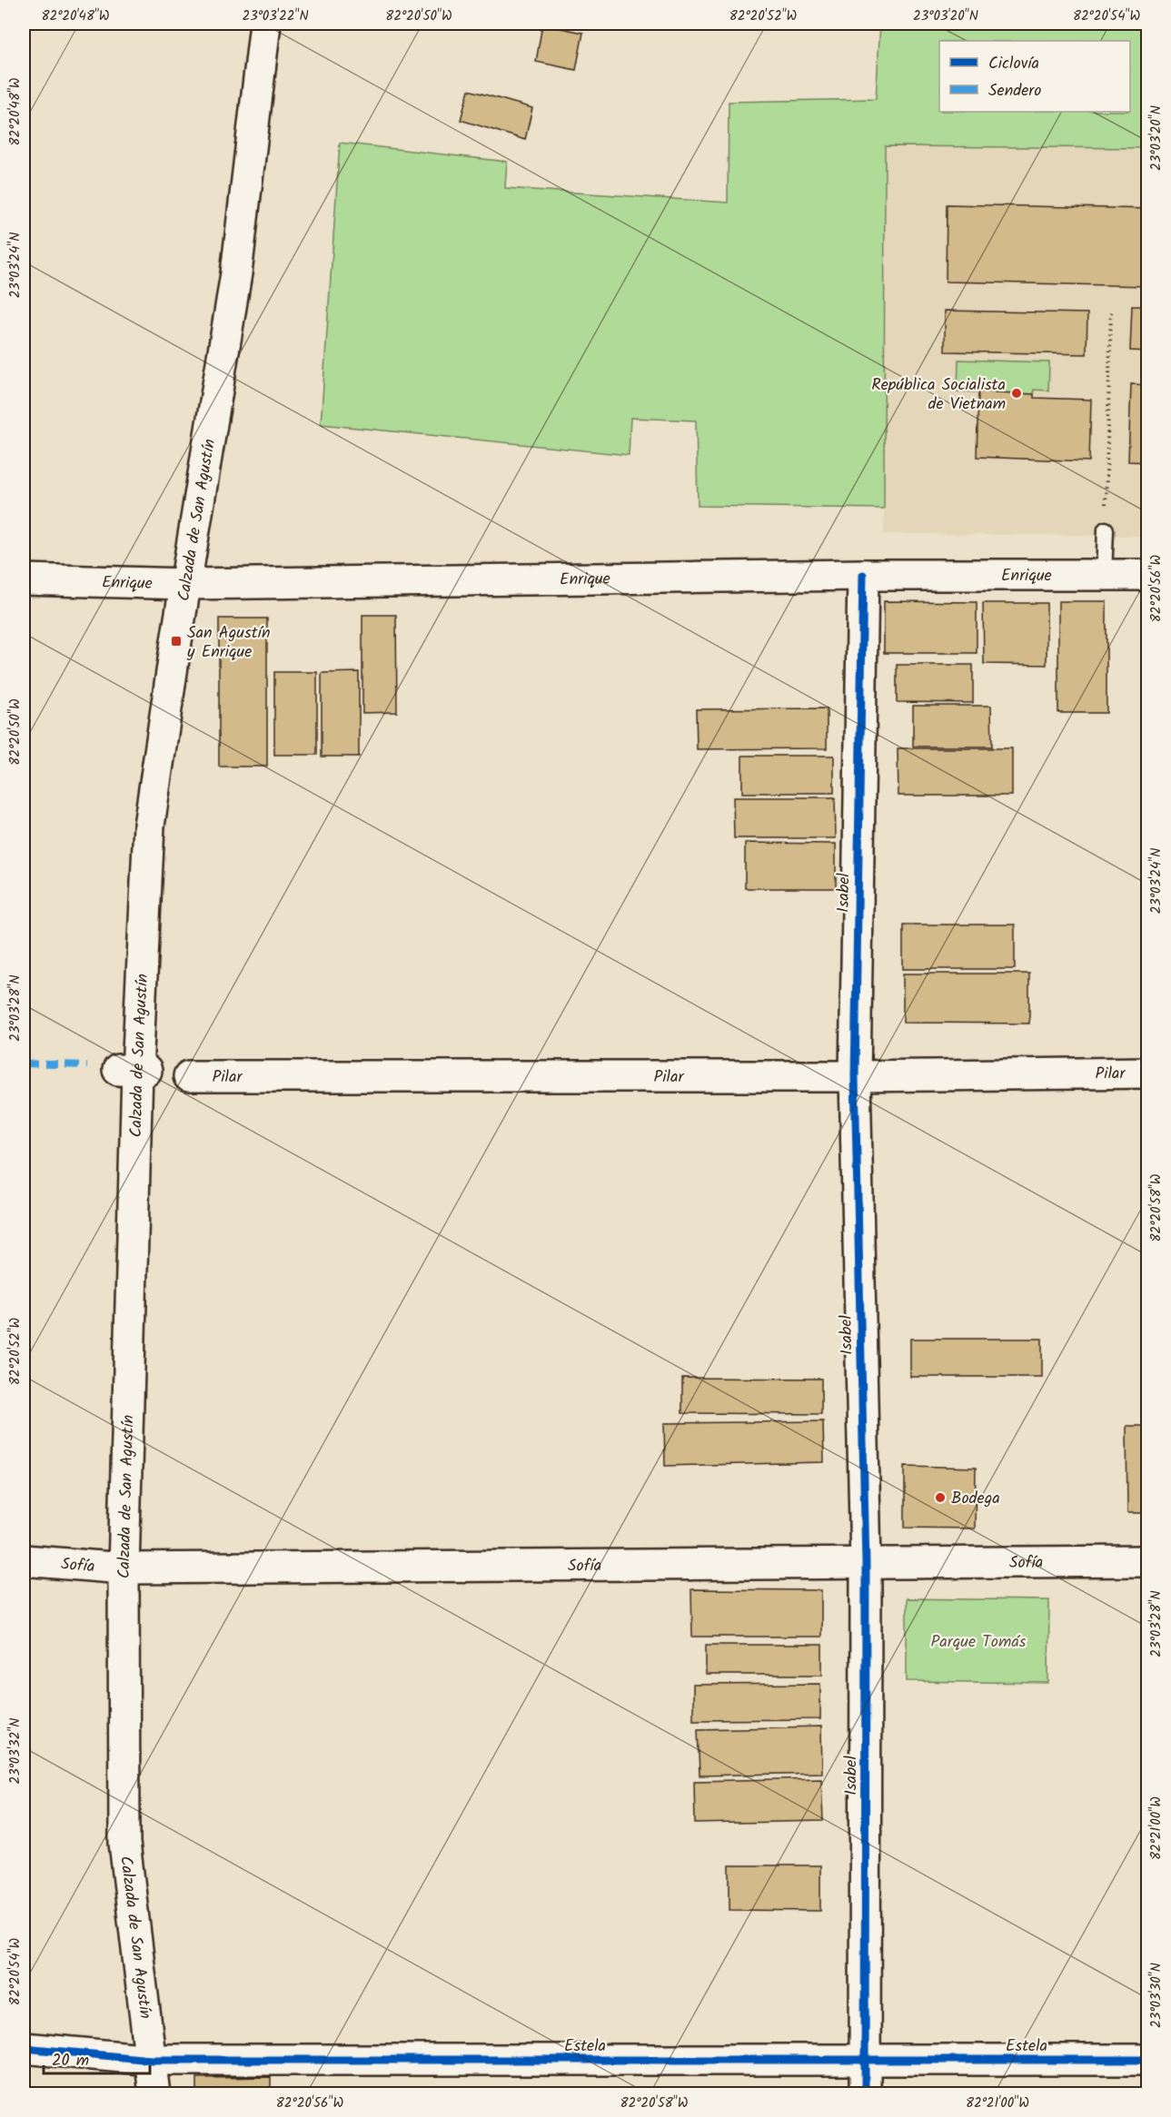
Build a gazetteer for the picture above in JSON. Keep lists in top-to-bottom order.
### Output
{
  "streets": {
    "street": [
      "Calzada de San Agustín",
      "Enrique",
      "Isabel",
      "Pilar",
      "Sofía",
      "Estela"
    ]
  },
  "crossings": [
    ["Calzada de San Agustín", "Enrique"],
    ["Calzada de San Agustín", "Sofía"],
    ["Calzada de San Agustín", "Estela"],
    ["Enrique", "Isabel"],
    ["Isabel", "Pilar"],
    ["Isabel", "Sofía"],
    ["Isabel", "Estela"]
  ],
  "parks": ["Parque Tomás"],
  "places": {
    "other": ["República Socialista de Vietnam", "Bodega"],
    "transit": ["San Agustín y Enrique"]
  },
  "legend": ["Ciclovía", "Sendero"],
  "scale_bar": "20 m",
  "coordinates": [
    "82°20'48\"W",
    "23°03'22\"N",
    "82°20'50\"W",
    "82°20'52\"W",
    "23°03'20\"N",
    "82°20'54\"W",
    "23°03'24\"N",
    "82°20'56\"W",
    "23°03'28\"N",
    "82°20'58\"W",
    "23°03'32\"N",
    "82°21'00\"W",
    "23°03'30\"N"
  ]
}
